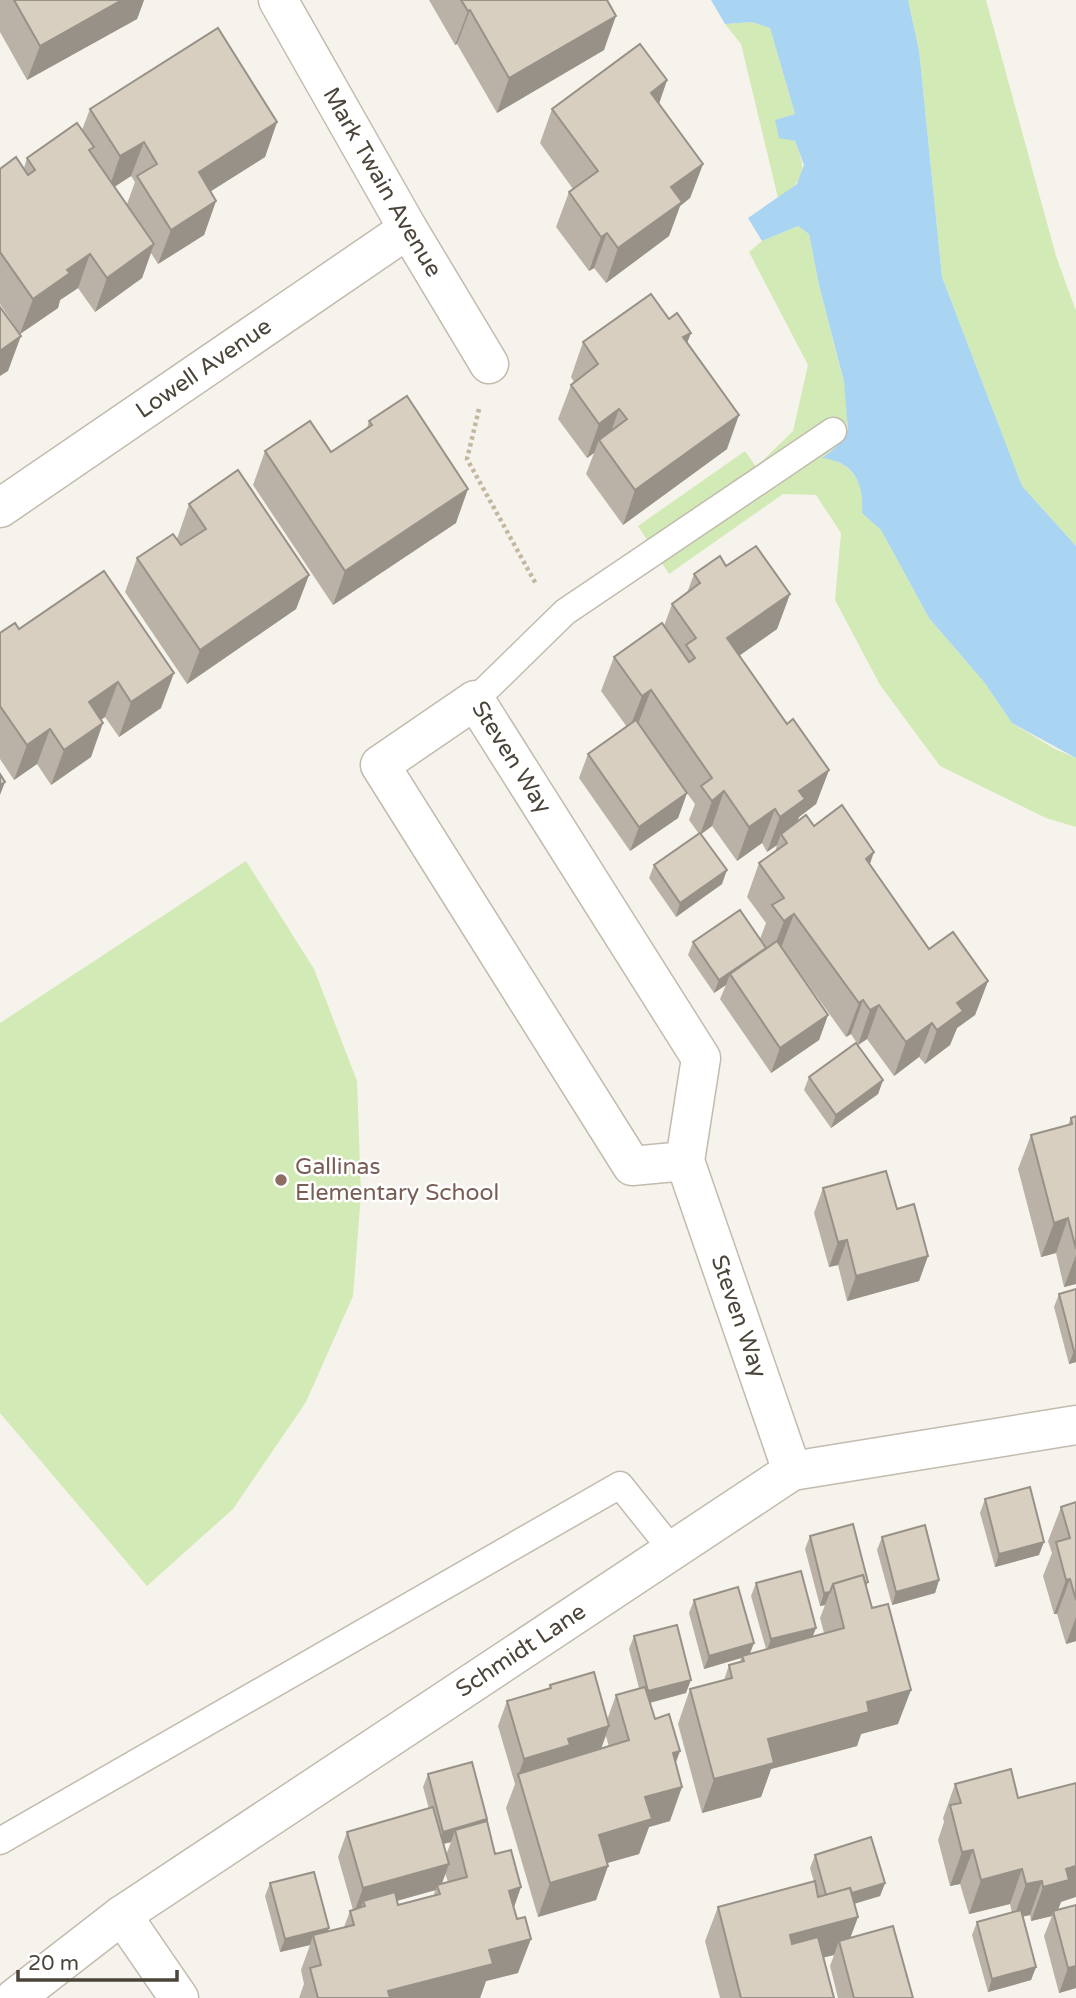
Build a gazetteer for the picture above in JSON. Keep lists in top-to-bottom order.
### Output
{
  "streets": {
    "street": [
      "Mark Twain Avenue",
      "Lowell Avenue",
      "Steven Way",
      "Schmidt Lane"
    ]
  },
  "crossings": [
    ["Mark Twain Avenue", "Lowell Avenue"],
    ["Steven Way", "Schmidt Lane"]
  ],
  "places": ["Gallinas Elementary School"],
  "scale_bar": "20 m"
}
